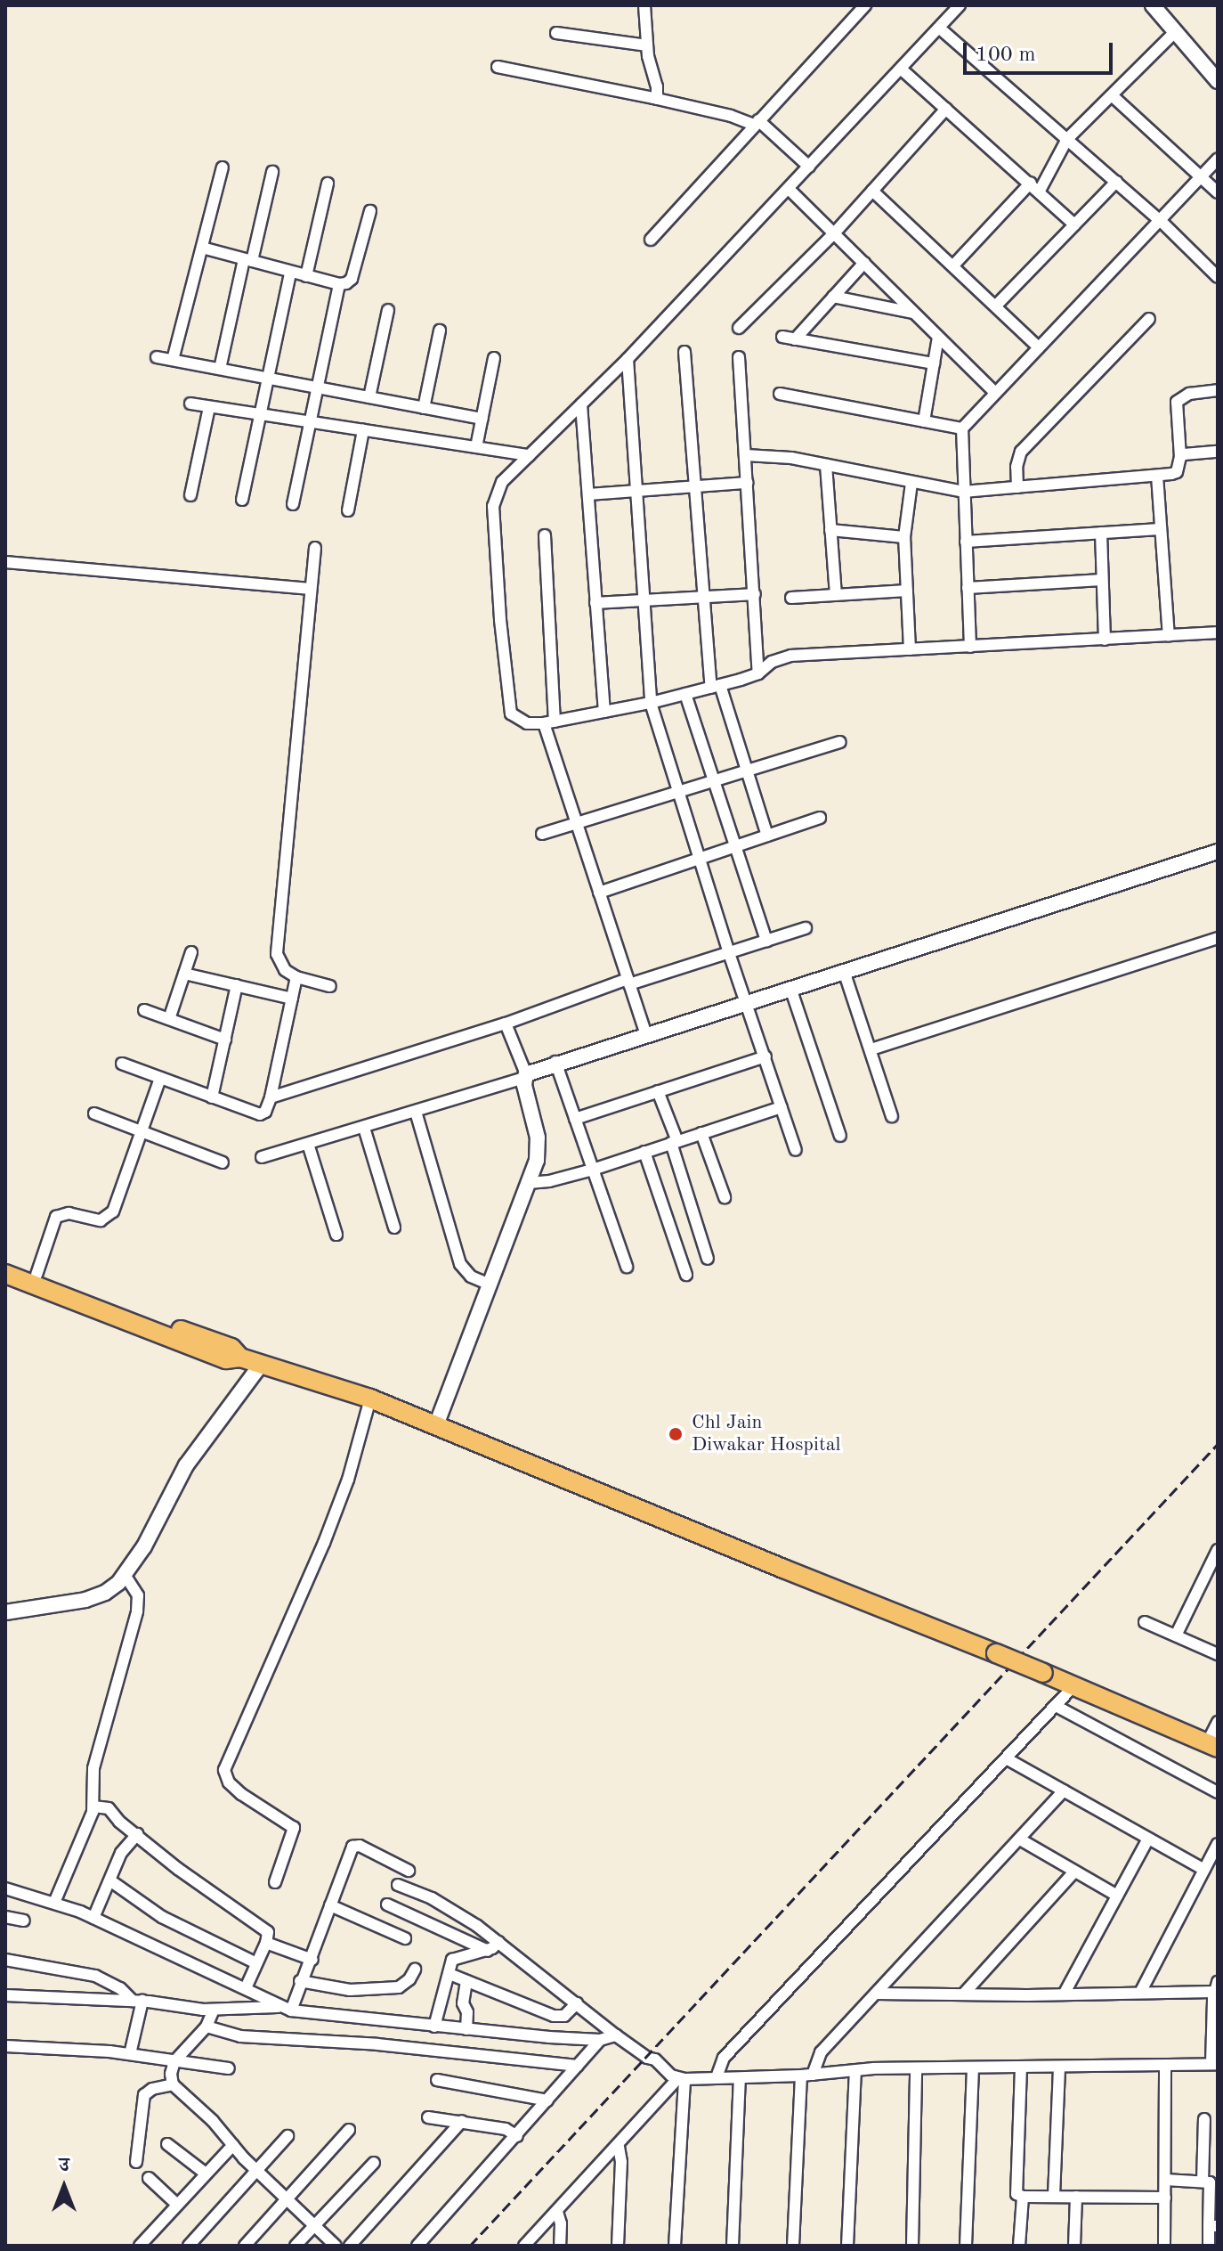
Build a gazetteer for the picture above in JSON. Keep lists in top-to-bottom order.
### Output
{
  "places": ["Chl Jain Diwakar Hospital"],
  "scale_bar": "100 m",
  "north": "top"
}
